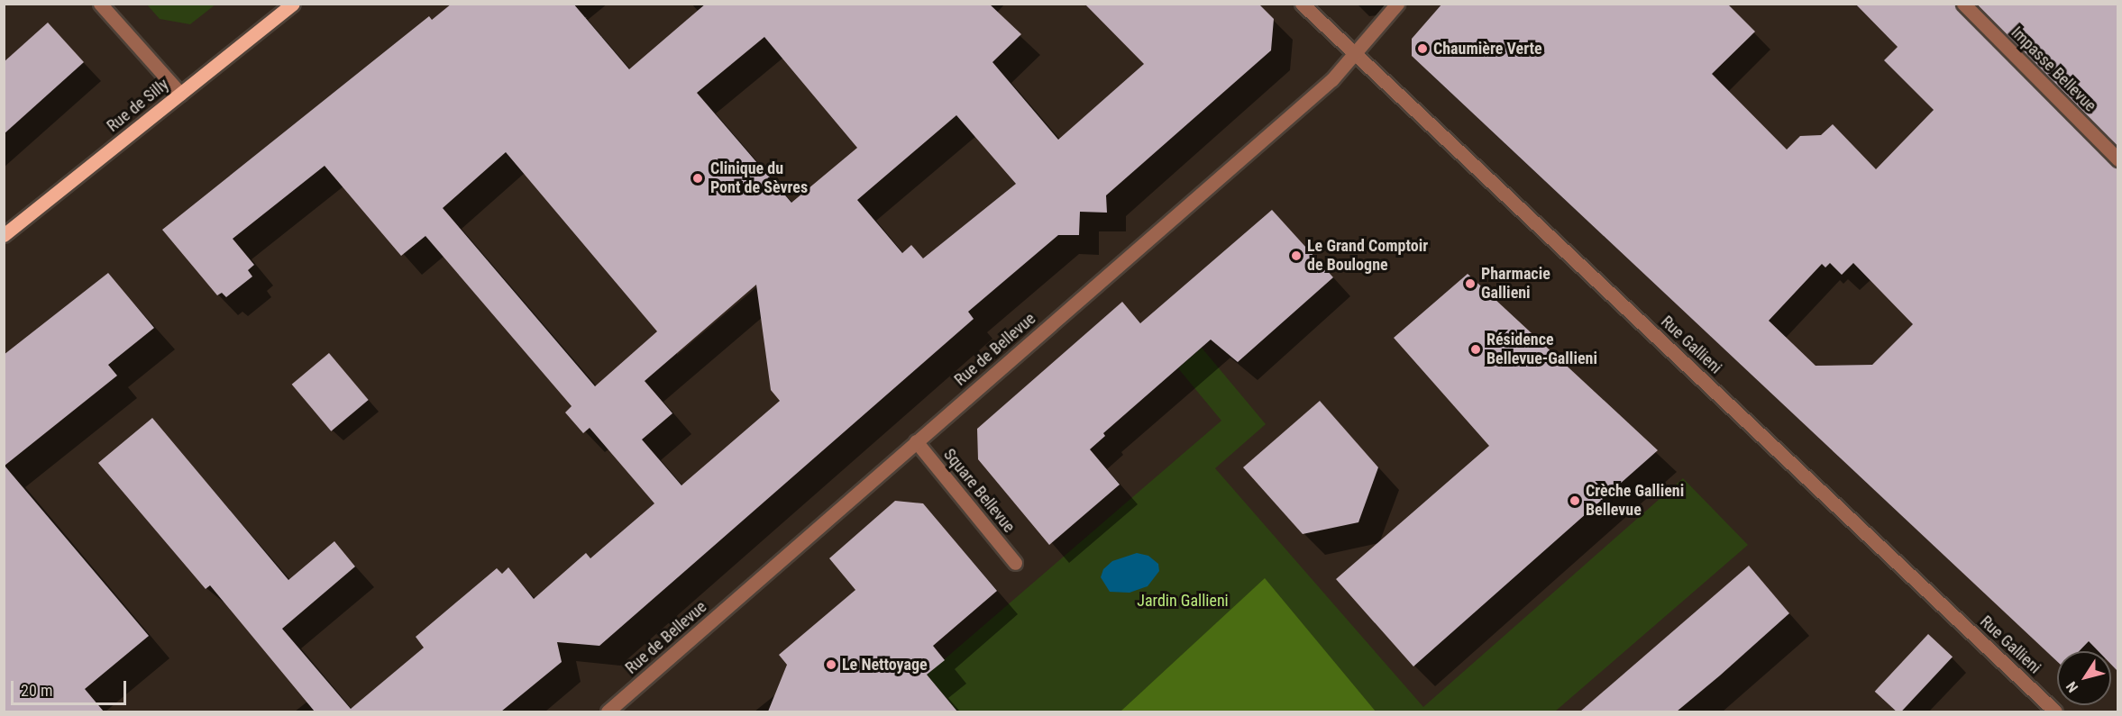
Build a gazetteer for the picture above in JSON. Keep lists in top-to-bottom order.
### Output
{
  "streets": {
    "main road": ["Rue de Silly"],
    "street": [
      "Impasse Bellevue",
      "Rue Gallieni",
      "Rue de Bellevue",
      "Square Bellevue"
    ]
  },
  "crossings": [
    ["Rue Gallieni", "Rue de Bellevue"],
    ["Rue de Bellevue", "Square Bellevue"]
  ],
  "parks": ["Jardin Gallieni"],
  "places": [
    "Chaumière Verte",
    "Clinique du Pont de Sèvres",
    "Le Grand Comptoir de Boulogne",
    "Pharmacie Gallieni",
    "Résidence Bellevue-Gallieni",
    "Crèche Gallieni Bellevue",
    "Le Nettoyage"
  ],
  "scale_bar": "20 m",
  "north": "bottom left"
}
